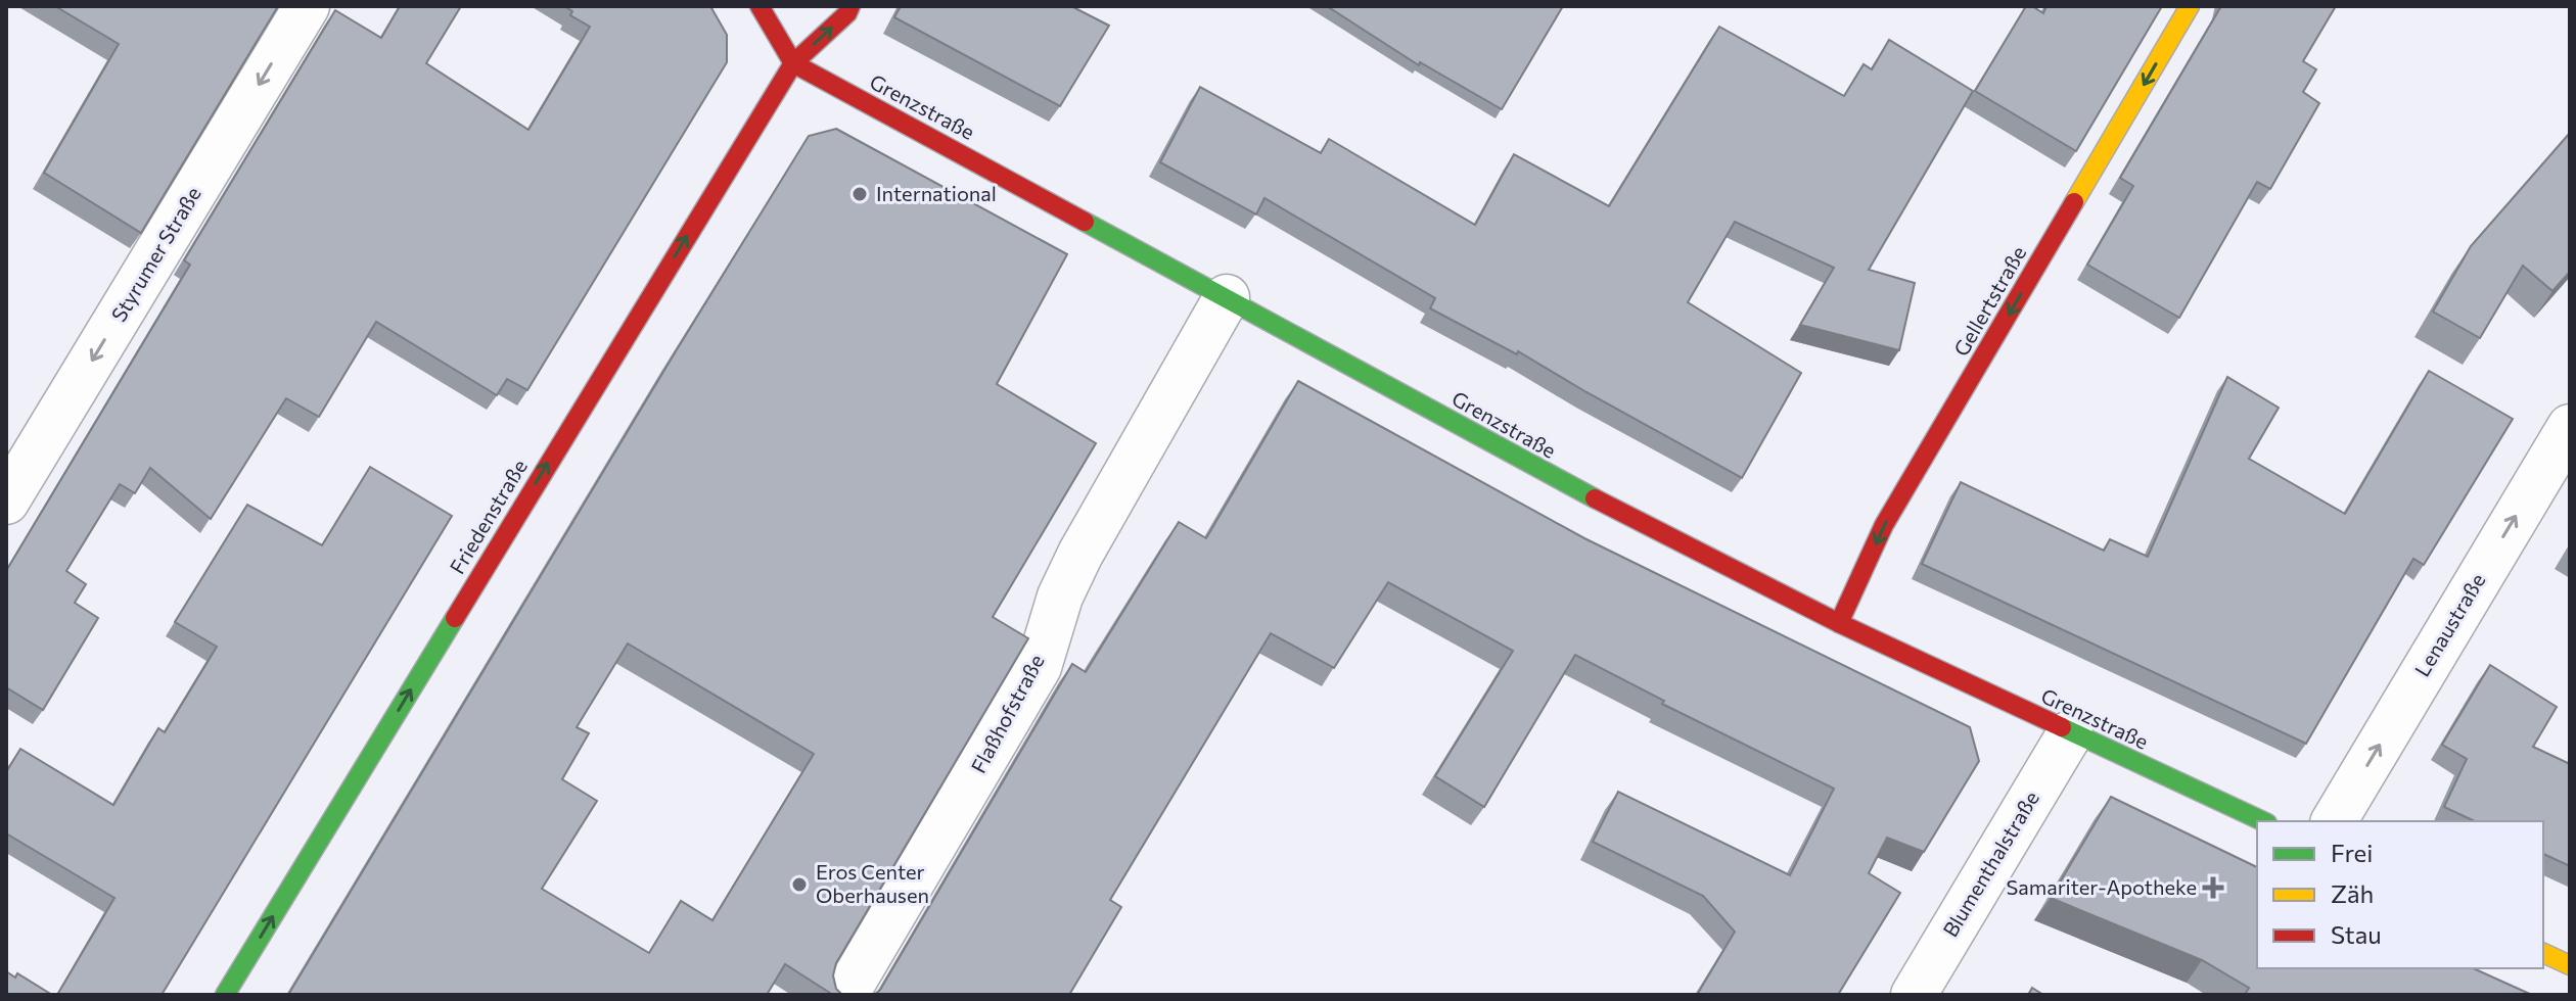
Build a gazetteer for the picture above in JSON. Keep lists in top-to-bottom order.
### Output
{
  "streets": {
    "street": [
      "Grenzstraße",
      "Styrumer Straße",
      "Gellertstraße",
      "Friedenstraße",
      "Lenaustraße",
      "Flaßhofstraße",
      "Blumenthalstraße"
    ]
  },
  "crossings": [
    ["Grenzstraße", "Gellertstraße"],
    ["Grenzstraße", "Friedenstraße"],
    ["Grenzstraße", "Flaßhofstraße"],
    ["Grenzstraße", "Blumenthalstraße"]
  ],
  "one_way": [
    "Styrumer Straße",
    "Gellertstraße",
    "Friedenstraße",
    "Lenaustraße"
  ],
  "places": {
    "other": ["International", "Eros Center Oberhausen"],
    "health": ["Samariter-Apotheke"]
  },
  "legend": ["Frei", "Zäh", "Stau"]
}
